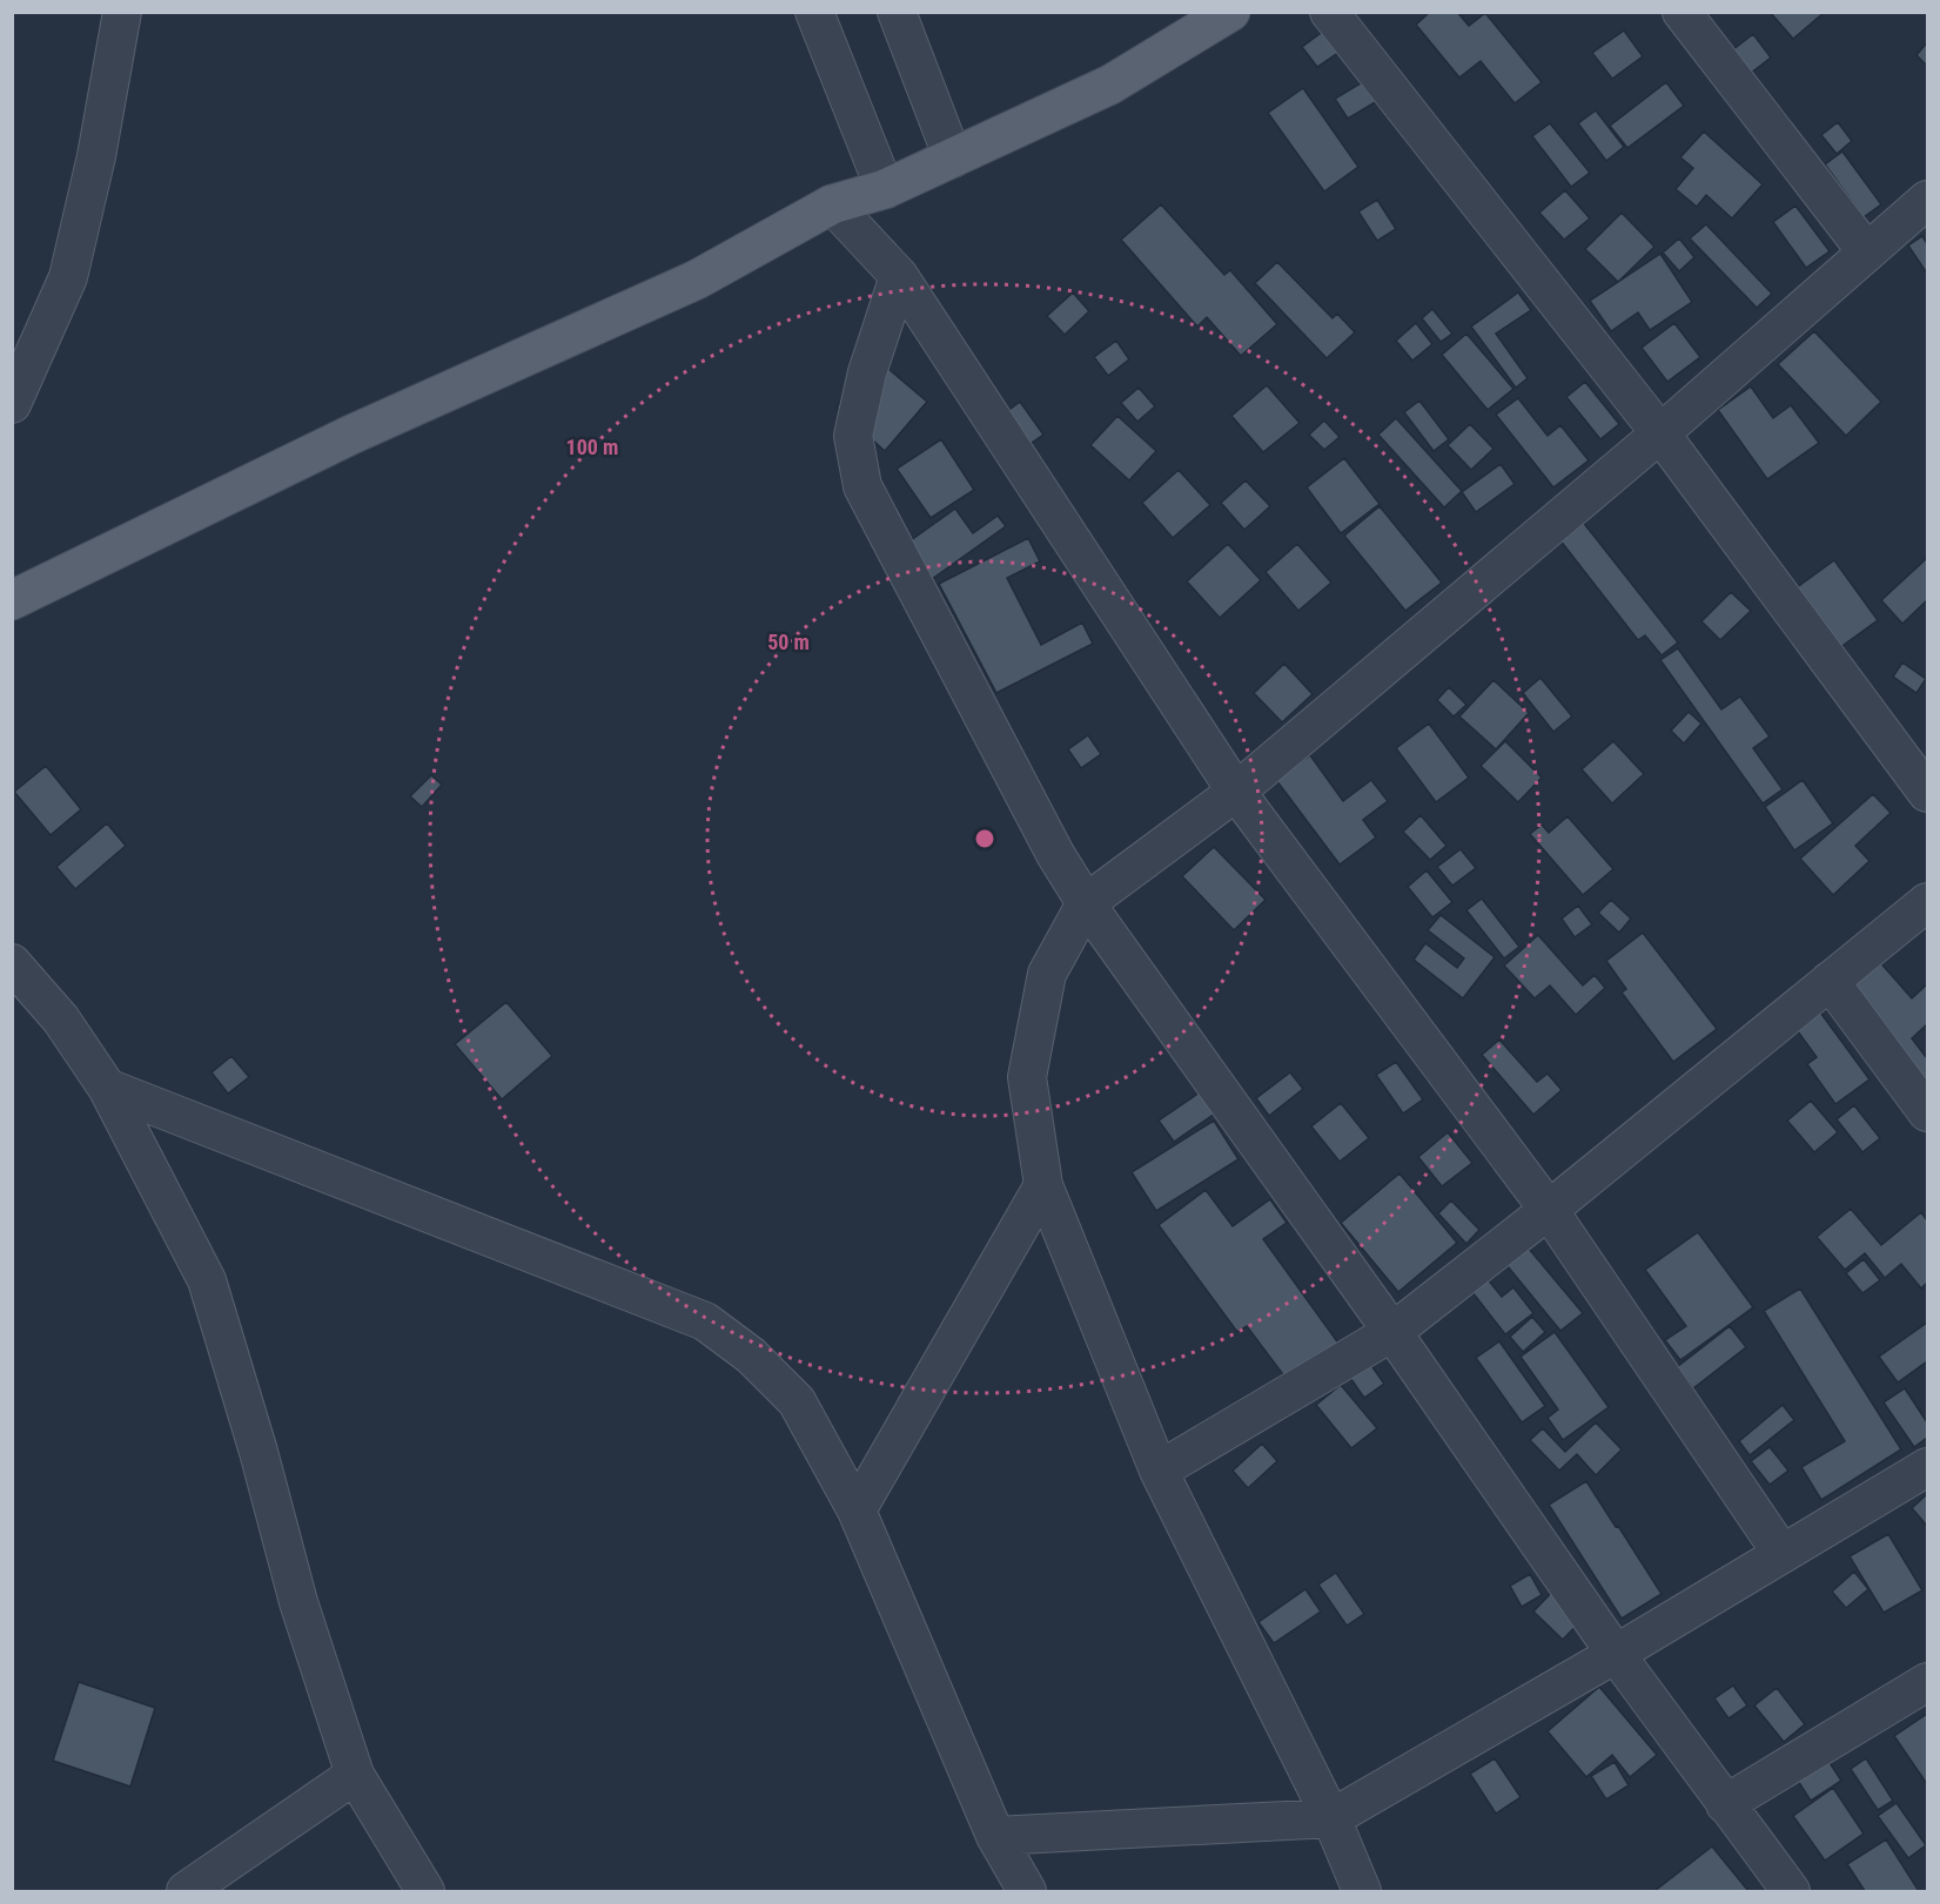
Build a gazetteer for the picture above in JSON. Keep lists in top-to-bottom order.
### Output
{
  "rings": ["100 m", "50 m"]
}
